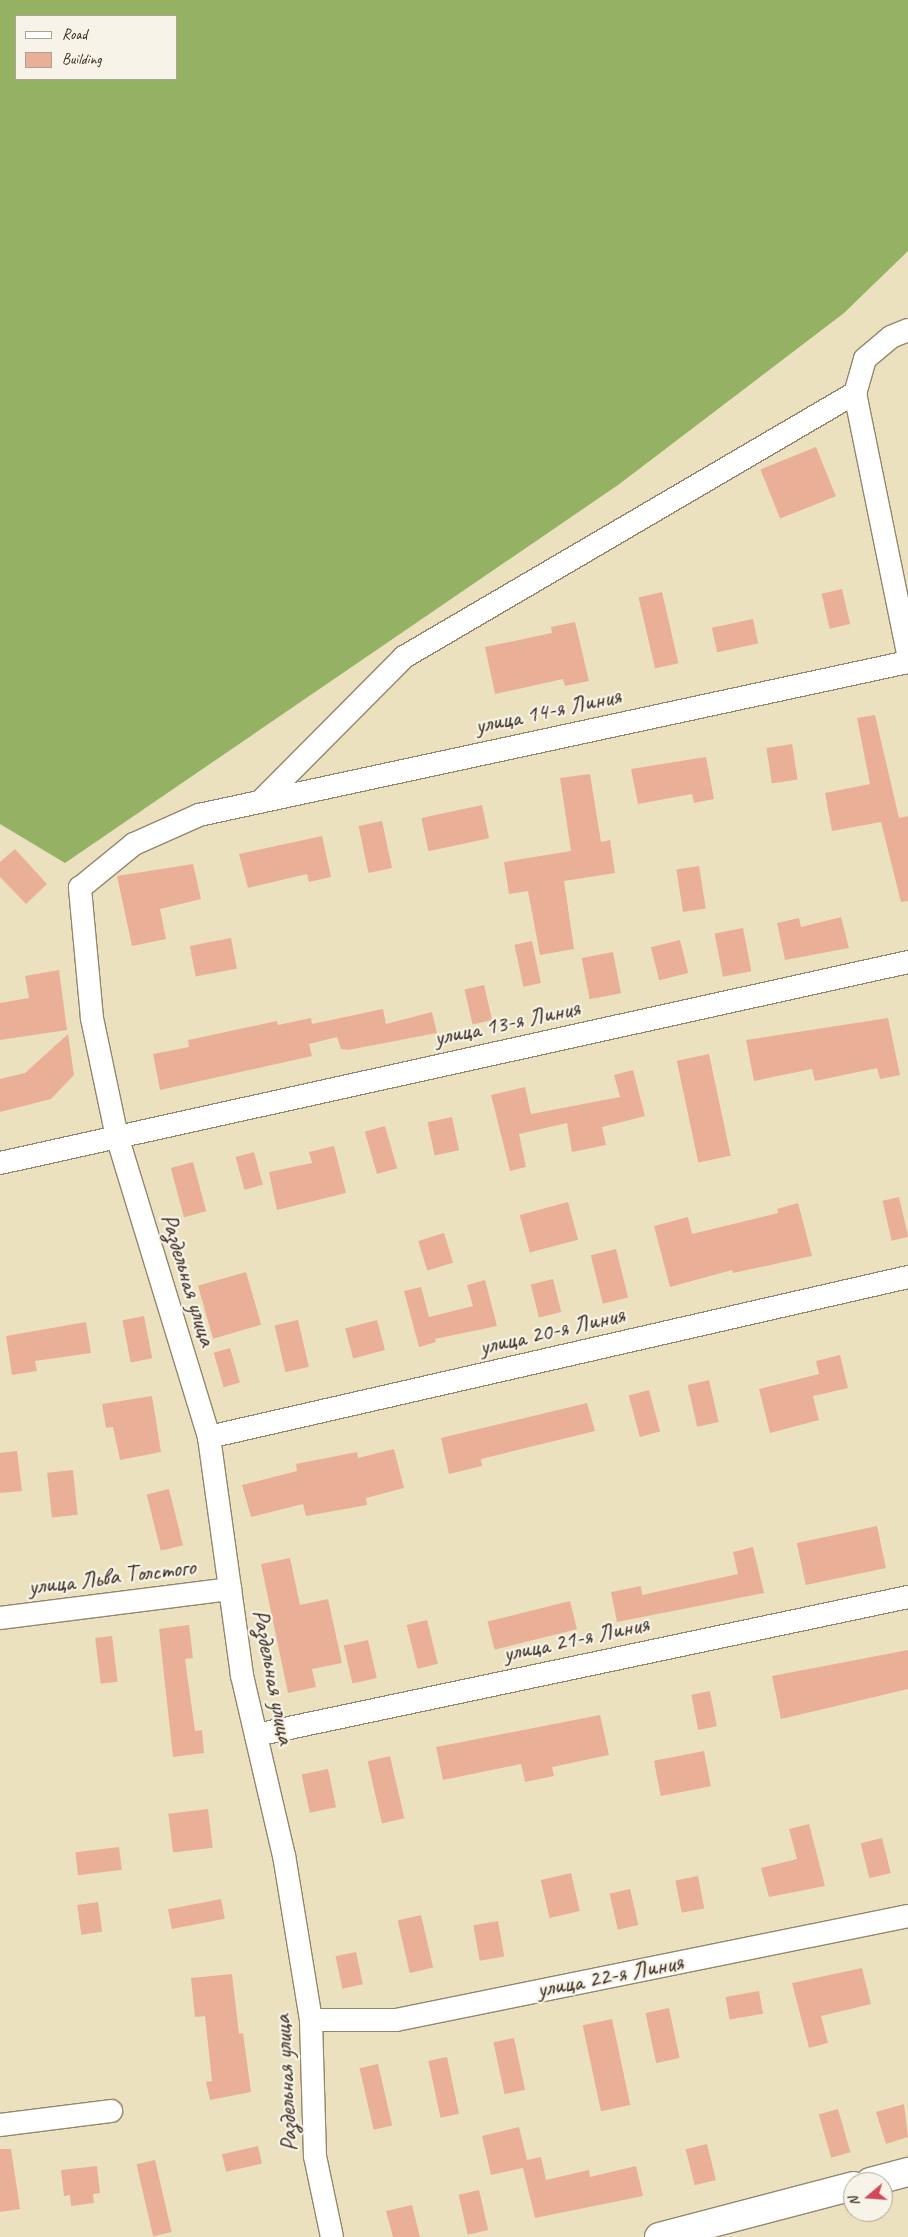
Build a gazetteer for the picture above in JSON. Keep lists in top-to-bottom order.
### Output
{
  "streets": {
    "street": [
      "улица 14-я Линия",
      "улица 13-я Линия",
      "Раздельная улица",
      "улица 20-я Линия",
      "улица Льва Толстого",
      "улица 21-я Линия",
      "улица 22-я Линия"
    ]
  },
  "crossings": [
    ["улица 14-я Линия", "Раздельная улица"],
    ["улица 13-я Линия", "Раздельная улица"],
    ["Раздельная улица", "улица 20-я Линия"],
    ["Раздельная улица", "улица Льва Толстого"],
    ["Раздельная улица", "улица 21-я Линия"],
    ["Раздельная улица", "улица 22-я Линия"]
  ],
  "legend": ["Road", "Building"],
  "north": "left"
}
